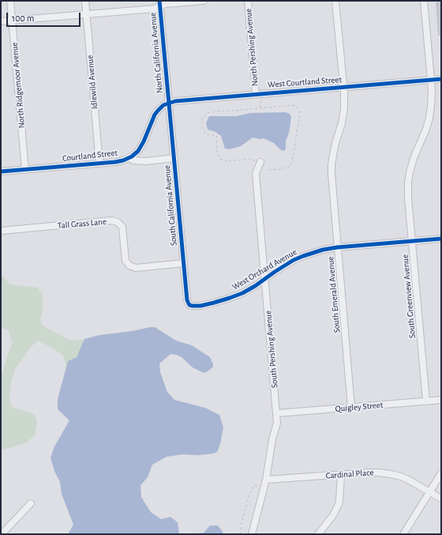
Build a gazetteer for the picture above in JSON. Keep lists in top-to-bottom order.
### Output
{
  "streets": {
    "street": [
      "North Pershing Avenue",
      "North California Avenue",
      "Idlewild Avenue",
      "West Courtland Street",
      "North Ridgemoor Avenue",
      "Courtland Street",
      "South California Avenue",
      "Tall Grass Lane",
      "West Orchard Avenue",
      "South Emerald Avenue",
      "South Greenview Avenue",
      "South Pershing Avenue",
      "Quigley Street",
      "Cardinal Place"
    ]
  },
  "crossings": [
    ["North Pershing Avenue", "West Courtland Street"],
    ["North California Avenue", "West Courtland Street"],
    ["North California Avenue", "Courtland Street"],
    ["North California Avenue", "South California Avenue"],
    ["Idlewild Avenue", "Courtland Street"],
    ["West Courtland Street", "Courtland Street"],
    ["West Courtland Street", "South California Avenue"],
    ["West Courtland Street", "South Emerald Avenue"],
    ["West Courtland Street", "South Greenview Avenue"],
    ["North Ridgemoor Avenue", "Courtland Street"],
    ["Courtland Street", "South California Avenue"],
    ["South California Avenue", "Tall Grass Lane"],
    ["South California Avenue", "West Orchard Avenue"],
    ["West Orchard Avenue", "South Emerald Avenue"],
    ["West Orchard Avenue", "South Greenview Avenue"],
    ["West Orchard Avenue", "South Pershing Avenue"],
    ["South Emerald Avenue", "Quigley Street"],
    ["South Greenview Avenue", "Quigley Street"],
    ["South Pershing Avenue", "Quigley Street"],
    ["South Pershing Avenue", "Cardinal Place"]
  ],
  "scale_bar": "100 m"
}
